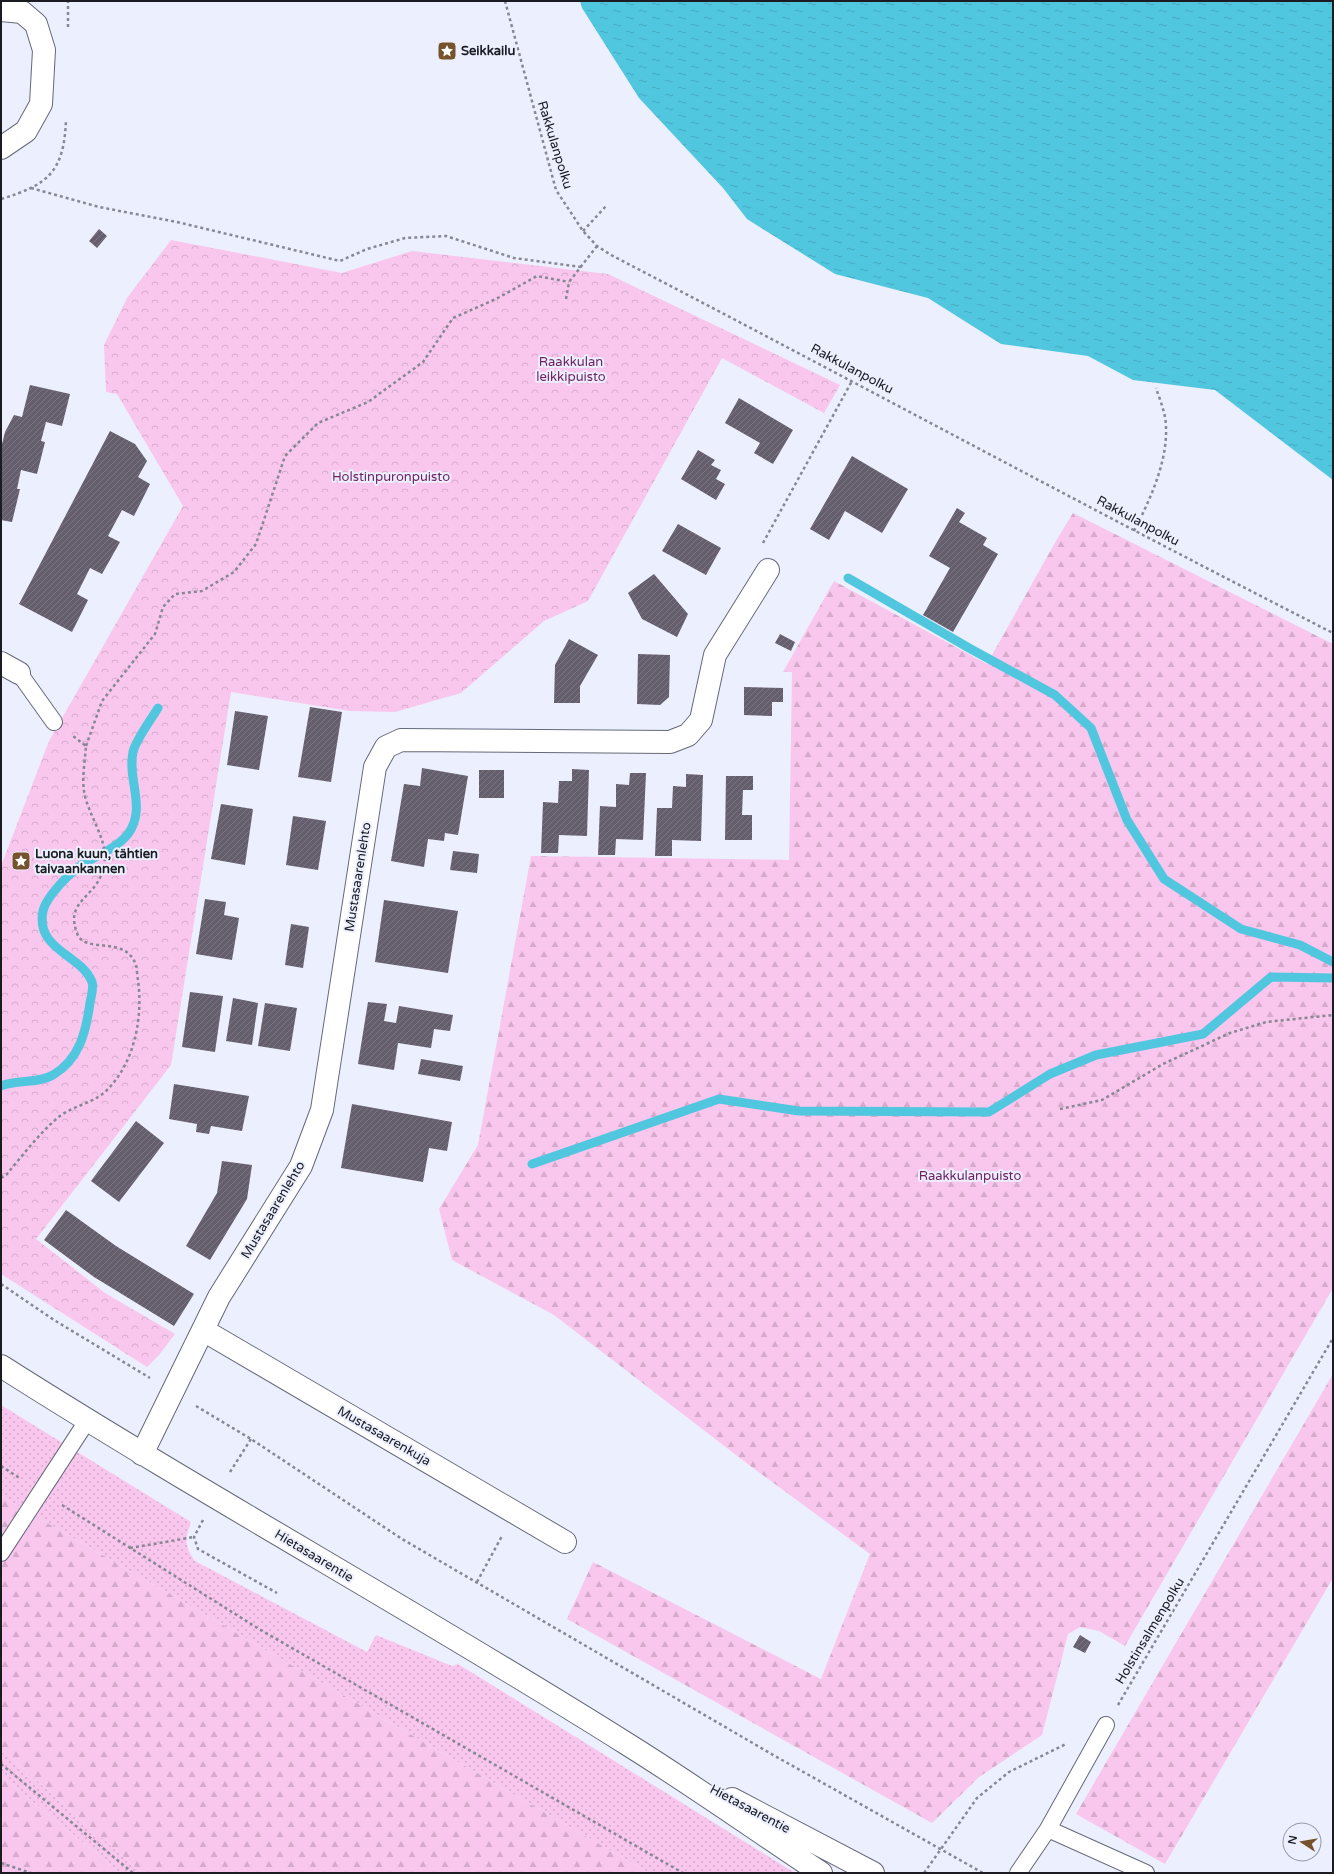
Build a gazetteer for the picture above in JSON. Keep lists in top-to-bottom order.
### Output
{
  "streets": {
    "street": ["Mustasaarenlehto", "Mustasaarenkuja", "Hietasaarentie"],
    "path": ["Rakkulanpolku", "Holstinsalmenpolku"]
  },
  "crossings": [
    ["Mustasaarenlehto", "Mustasaarenkuja"],
    ["Mustasaarenlehto", "Hietasaarentie"]
  ],
  "parks": ["Raakkulan leikkipuisto", "Holstinpuronpuisto", "Raakkulanpuisto"],
  "places": {
    "place": ["Seikkailu", "Luona kuun, tähtien taivaankannen"]
  },
  "north": "left"
}
